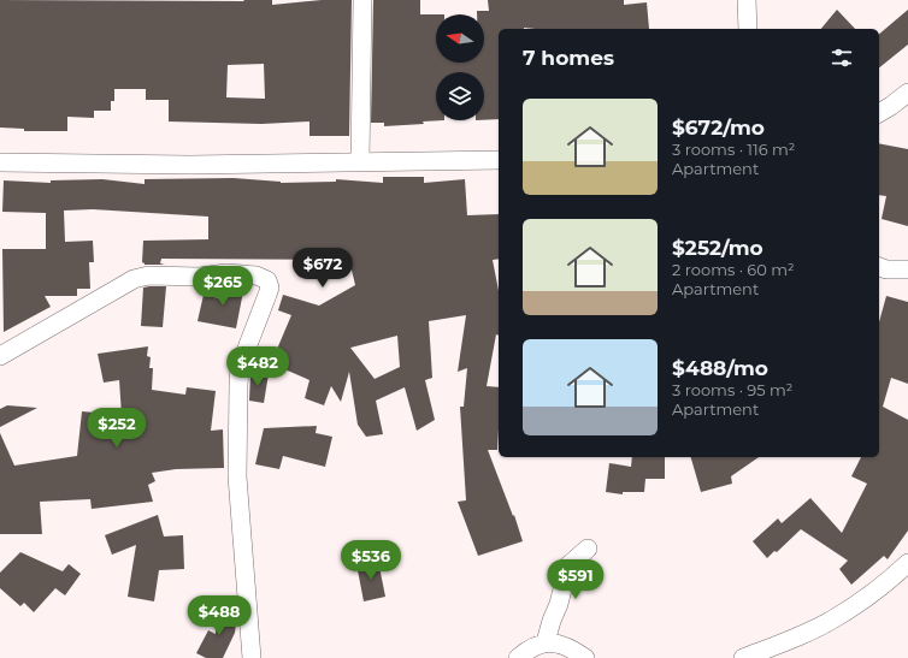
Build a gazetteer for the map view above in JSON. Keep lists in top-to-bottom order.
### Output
{
  "north": "left",
  "page": {
    "heading": "7 homes",
    "list": [
      {
        "name": "$672/mo",
        "note": "3 rooms · 116 m² · Apartment"
      },
      {
        "name": "$252/mo",
        "note": "2 rooms · 60 m² · Apartment"
      },
      {
        "name": "$488/mo",
        "note": "3 rooms · 95 m² · Apartment"
      }
    ],
    "price": [
      "$672",
      "$265",
      "$482",
      "$252",
      "$536",
      "$591",
      "$488"
    ]
  }
}
